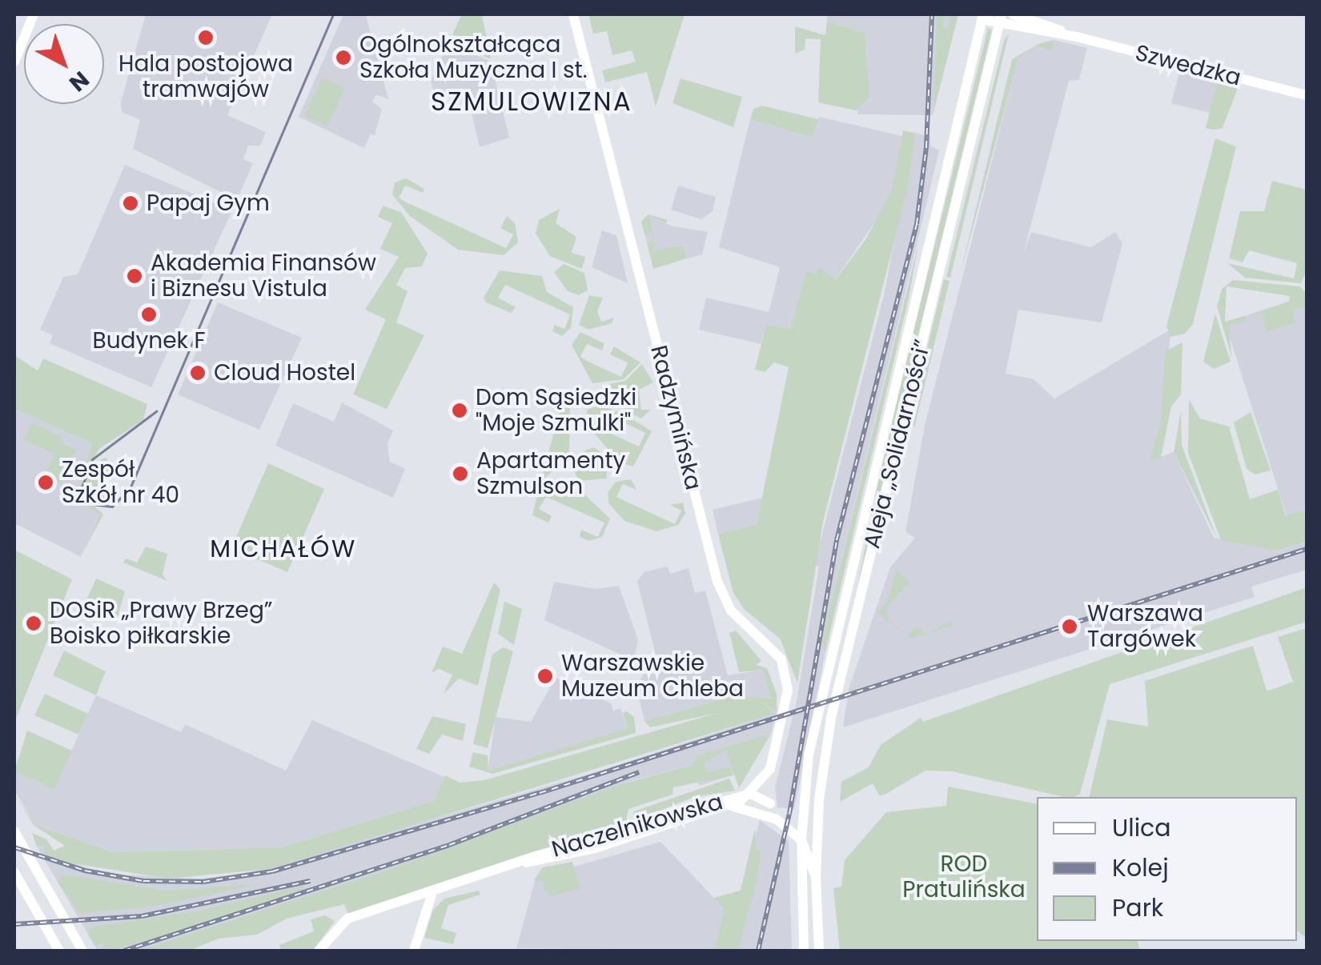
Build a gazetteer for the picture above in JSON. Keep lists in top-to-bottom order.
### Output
{
  "streets": {
    "main road": [
      "Szwedzka",
      "Radzymińska",
      "Aleja „Solidarności”",
      "Naczelnikowska"
    ]
  },
  "crossings": [
    ["Szwedzka", "Aleja „Solidarności”"],
    ["Radzymińska", "Naczelnikowska"]
  ],
  "districts": ["SZMULOWIZNA", "MICHAŁÓW"],
  "parks": ["ROD Pratulińska"],
  "places": [
    "Hala postojowa tramwajów",
    "Ogólnokształcąca Szkoła Muzyczna I st.",
    "Papaj Gym",
    "Akademia Finansów i Biznesu Vistula",
    "Budynek F",
    "Cloud Hostel",
    "Dom Sąsiedzki \"Moje Szmulki\"",
    "Apartamenty Szmulson",
    "Zespół Szkół nr 40",
    "DOSiR „Prawy Brzeg” Boisko piłkarskie",
    "Warszawa Targówek",
    "Warszawskie Muzeum Chleba"
  ],
  "legend": ["Ulica", "Kolej", "Park"],
  "north": "bottom right"
}
